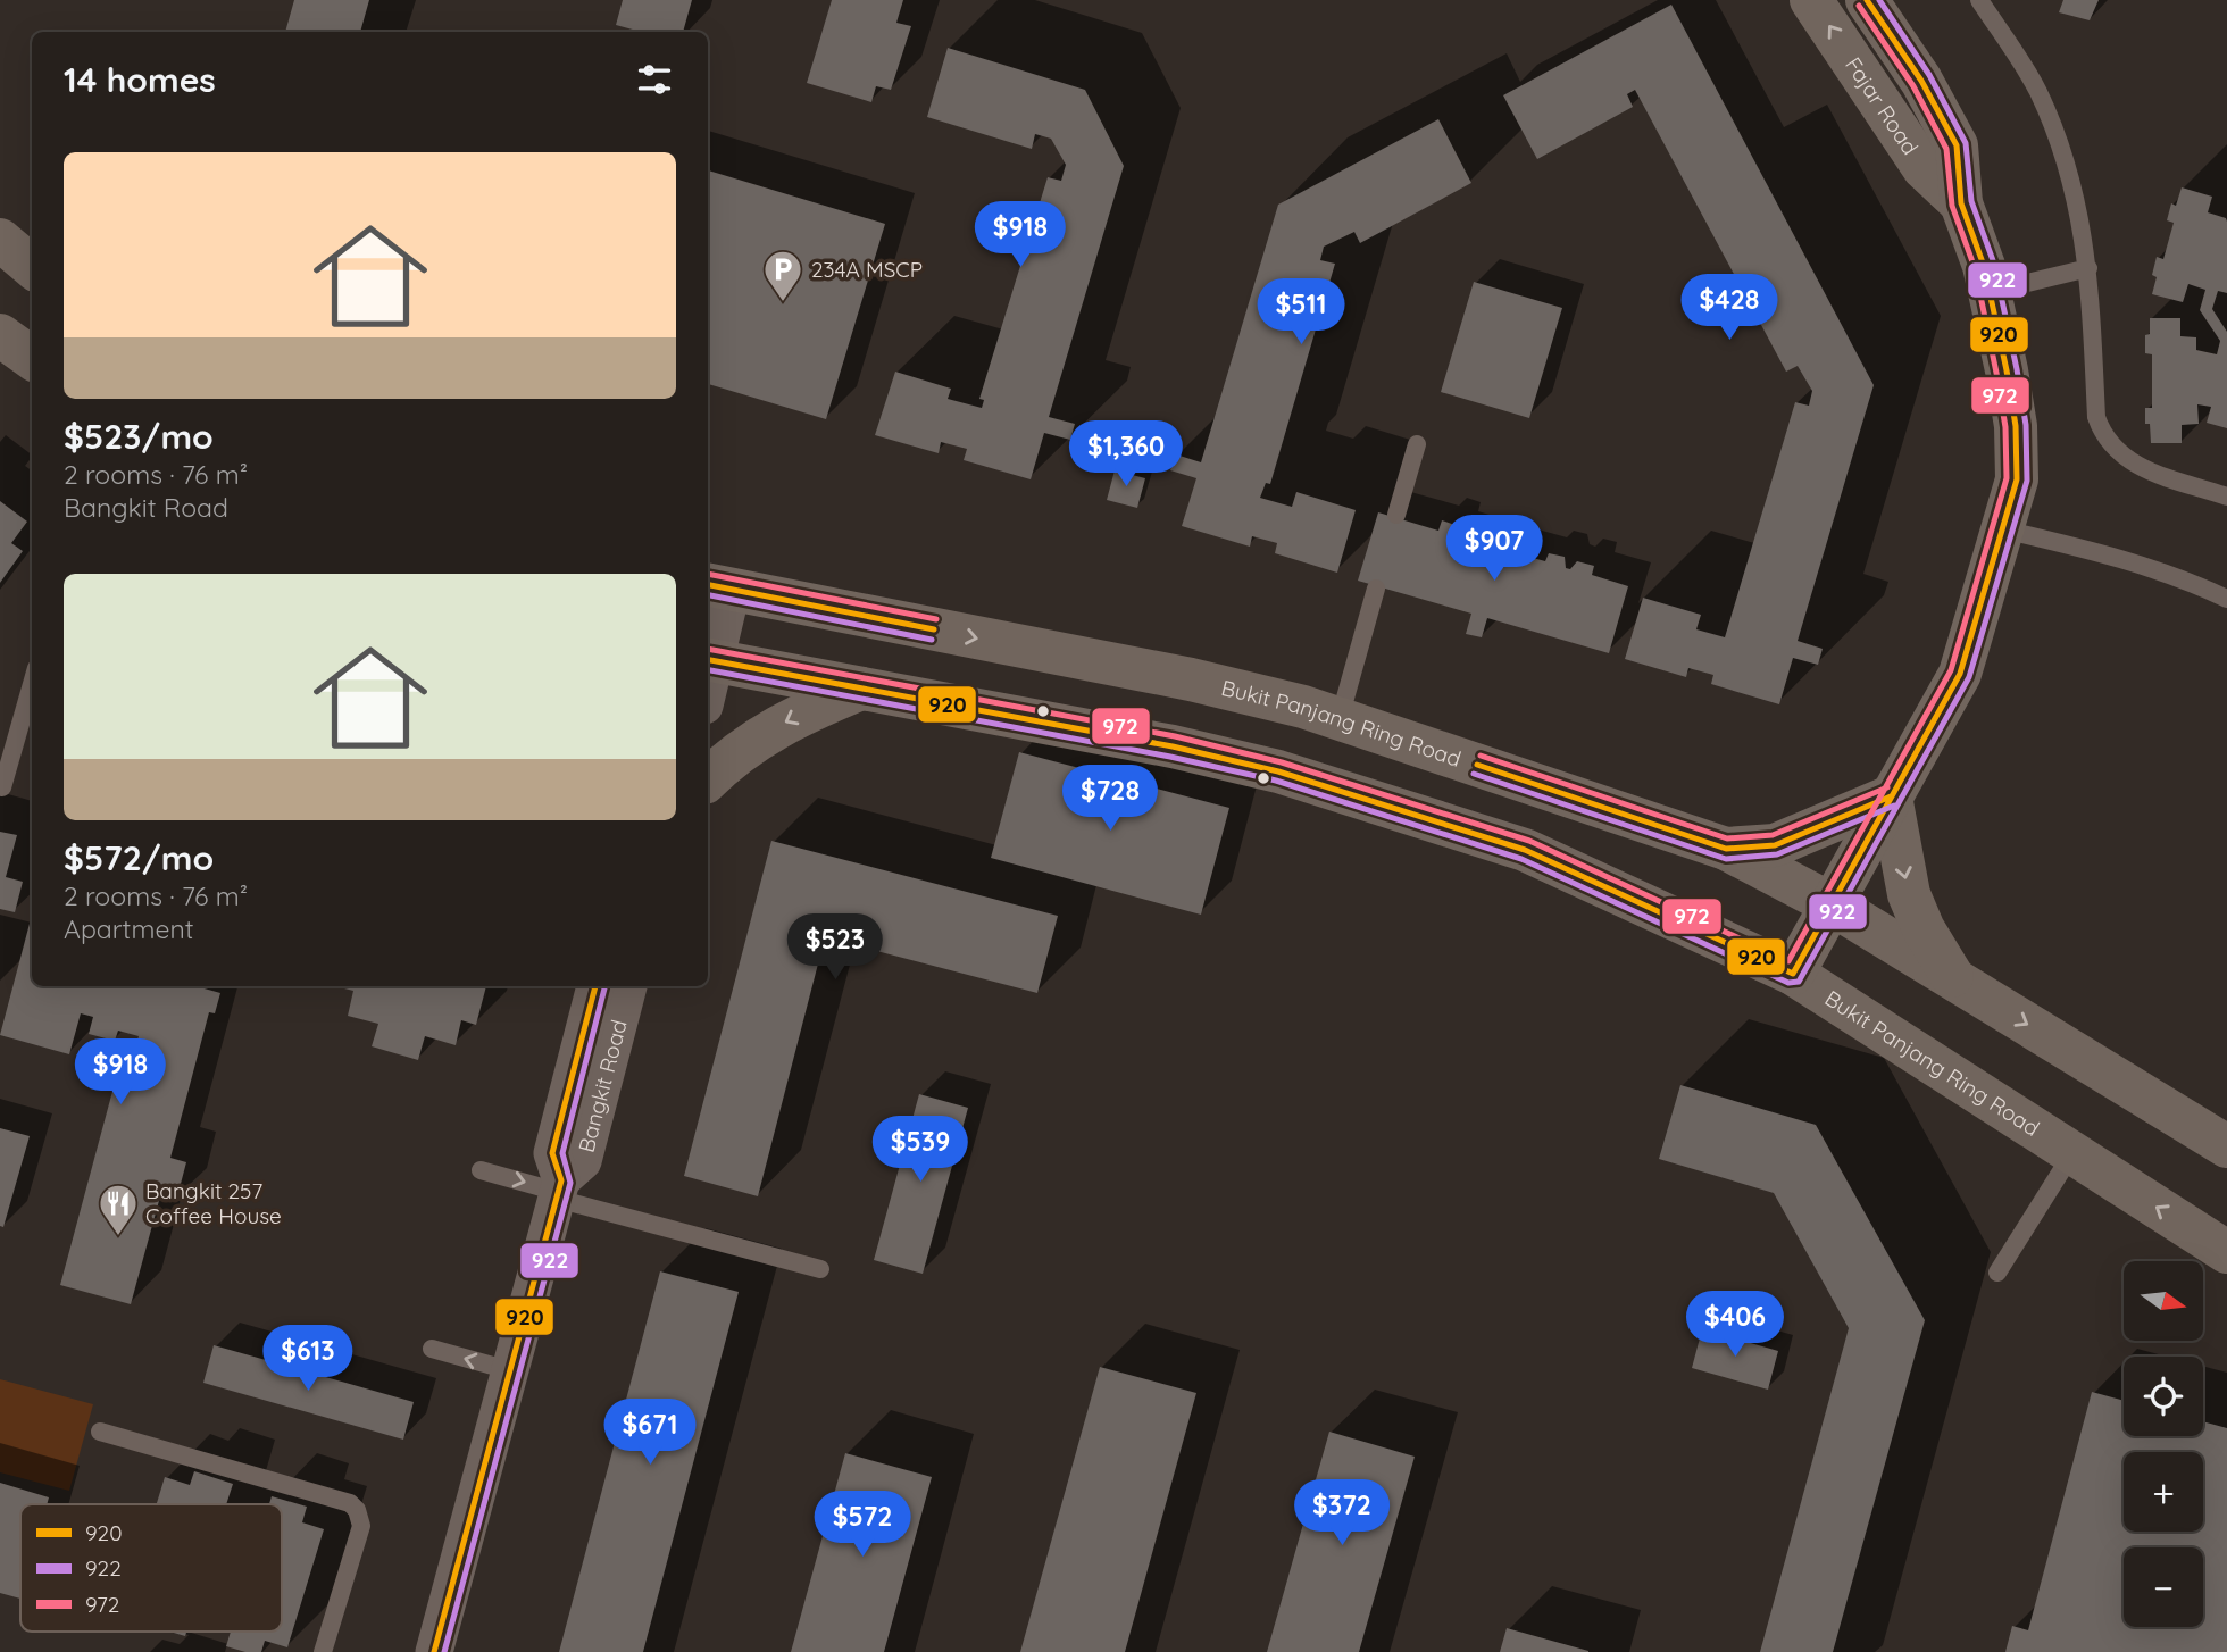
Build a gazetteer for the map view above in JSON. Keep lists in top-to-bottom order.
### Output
{
  "streets": {
    "main road": ["Fajar Road", "Bukit Panjang Ring Road"],
    "street": ["Bangkit Road"]
  },
  "crossings": [
    ["Fajar Road", "Bukit Panjang Ring Road"]
  ],
  "places": {
    "parking": ["234A MSCP"],
    "restaurant": ["Bangkit 257 Coffee House"]
  },
  "lines": ["transit line 920", "transit line 922", "transit line 972"],
  "legend": ["920", "922", "972"],
  "north": "right",
  "page": {
    "heading": "14 homes",
    "list": [
      {
        "name": "$523/mo",
        "note": "2 rooms · 76 m² · Bangkit Road"
      },
      {
        "name": "$572/mo",
        "note": "2 rooms · 76 m² · Apartment"
      }
    ],
    "price": [
      "$918",
      "$428",
      "$511",
      "$1,360",
      "$907",
      "$728",
      "$523",
      "$918",
      "$539",
      "$406",
      "$613",
      "$671",
      "$372",
      "$572"
    ],
    "map_buttons": ["+", "−"]
  }
}
